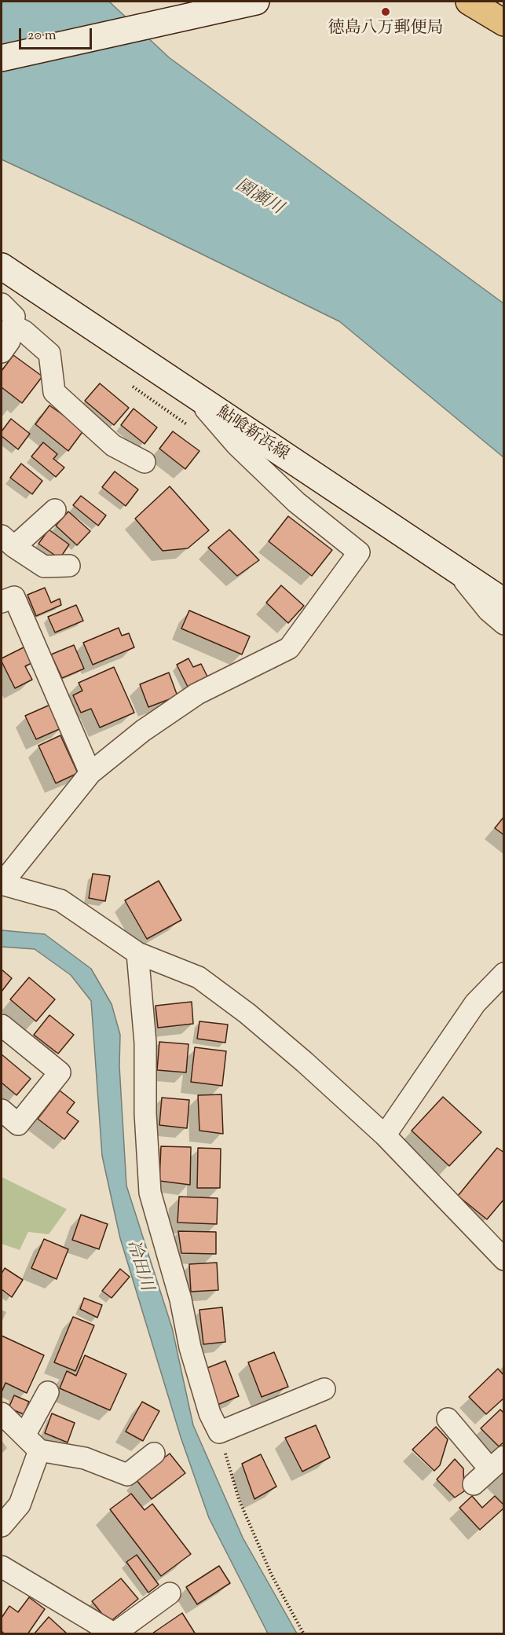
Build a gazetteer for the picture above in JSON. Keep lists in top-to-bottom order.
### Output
{
  "streets": {
    "main road": ["鮎喰新浜線"]
  },
  "water": ["園瀬川", "冷田川"],
  "places": ["徳島八万郵便局"],
  "scale_bar": "20 m"
}
